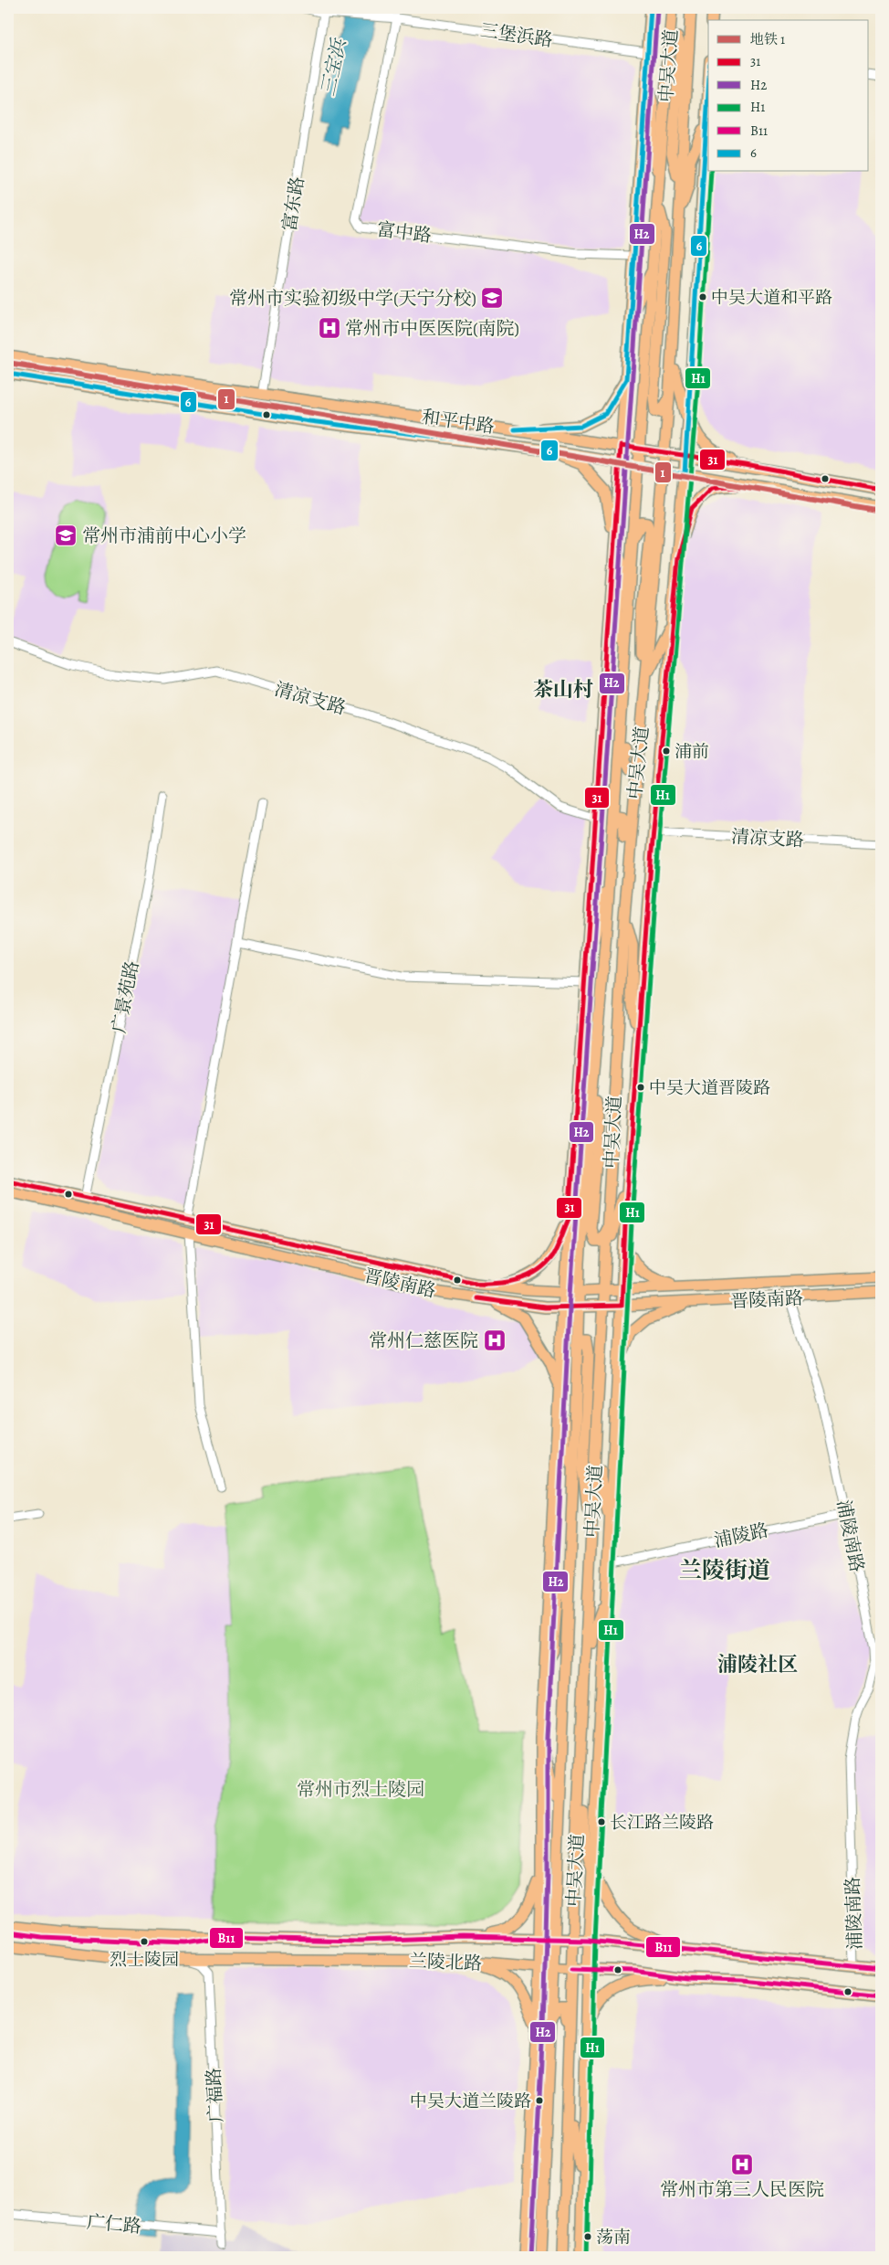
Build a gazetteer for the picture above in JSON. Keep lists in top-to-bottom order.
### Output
{
  "streets": {
    "main road": [
      "中吴大道",
      "和平中路",
      "晋陵南路",
      "兰陵北路"
    ],
    "street": [
      "三堡浜路",
      "富东路",
      "富中路",
      "清凉支路",
      "广景苑路",
      "浦陵路",
      "浦陵南路",
      "广福路",
      "广仁路"
    ]
  },
  "crossings": [
    ["三堡浜路", "富东路"],
    ["三堡浜路", "富中路"],
    ["中吴大道", "和平中路"],
    ["中吴大道", "晋陵南路"],
    ["中吴大道", "兰陵北路"],
    ["富东路", "和平中路"],
    ["广景苑路", "晋陵南路"],
    ["晋陵南路", "浦陵南路"],
    ["浦陵路", "浦陵南路"],
    ["浦陵南路", "兰陵北路"],
    ["广福路", "广仁路"]
  ],
  "districts": ["茶山村", "兰陵街道", "浦陵社区"],
  "water": ["三宝浜"],
  "parks": ["常州市烈士陵园"],
  "places": {
    "other": [
      "中吴大道和平路",
      "浦前",
      "中吴大道晋陵路",
      "长江路兰陵路",
      "烈士陵园",
      "中吴大道兰陵路",
      "荡南"
    ],
    "school or university": ["常州市实验初级中学(天宁分校)", "常州市浦前中心小学"],
    "hospital": ["常州市中医医院(南院)", "常州仁慈医院", "常州市第三人民医院"]
  },
  "lines": [
    "transit line 6",
    "transit line H2",
    "transit line H1",
    "metro line 1",
    "transit line 31",
    "transit line B11"
  ],
  "legend": [
    "地铁 1",
    "31",
    "H2",
    "H1",
    "B11",
    "6"
  ]
}
